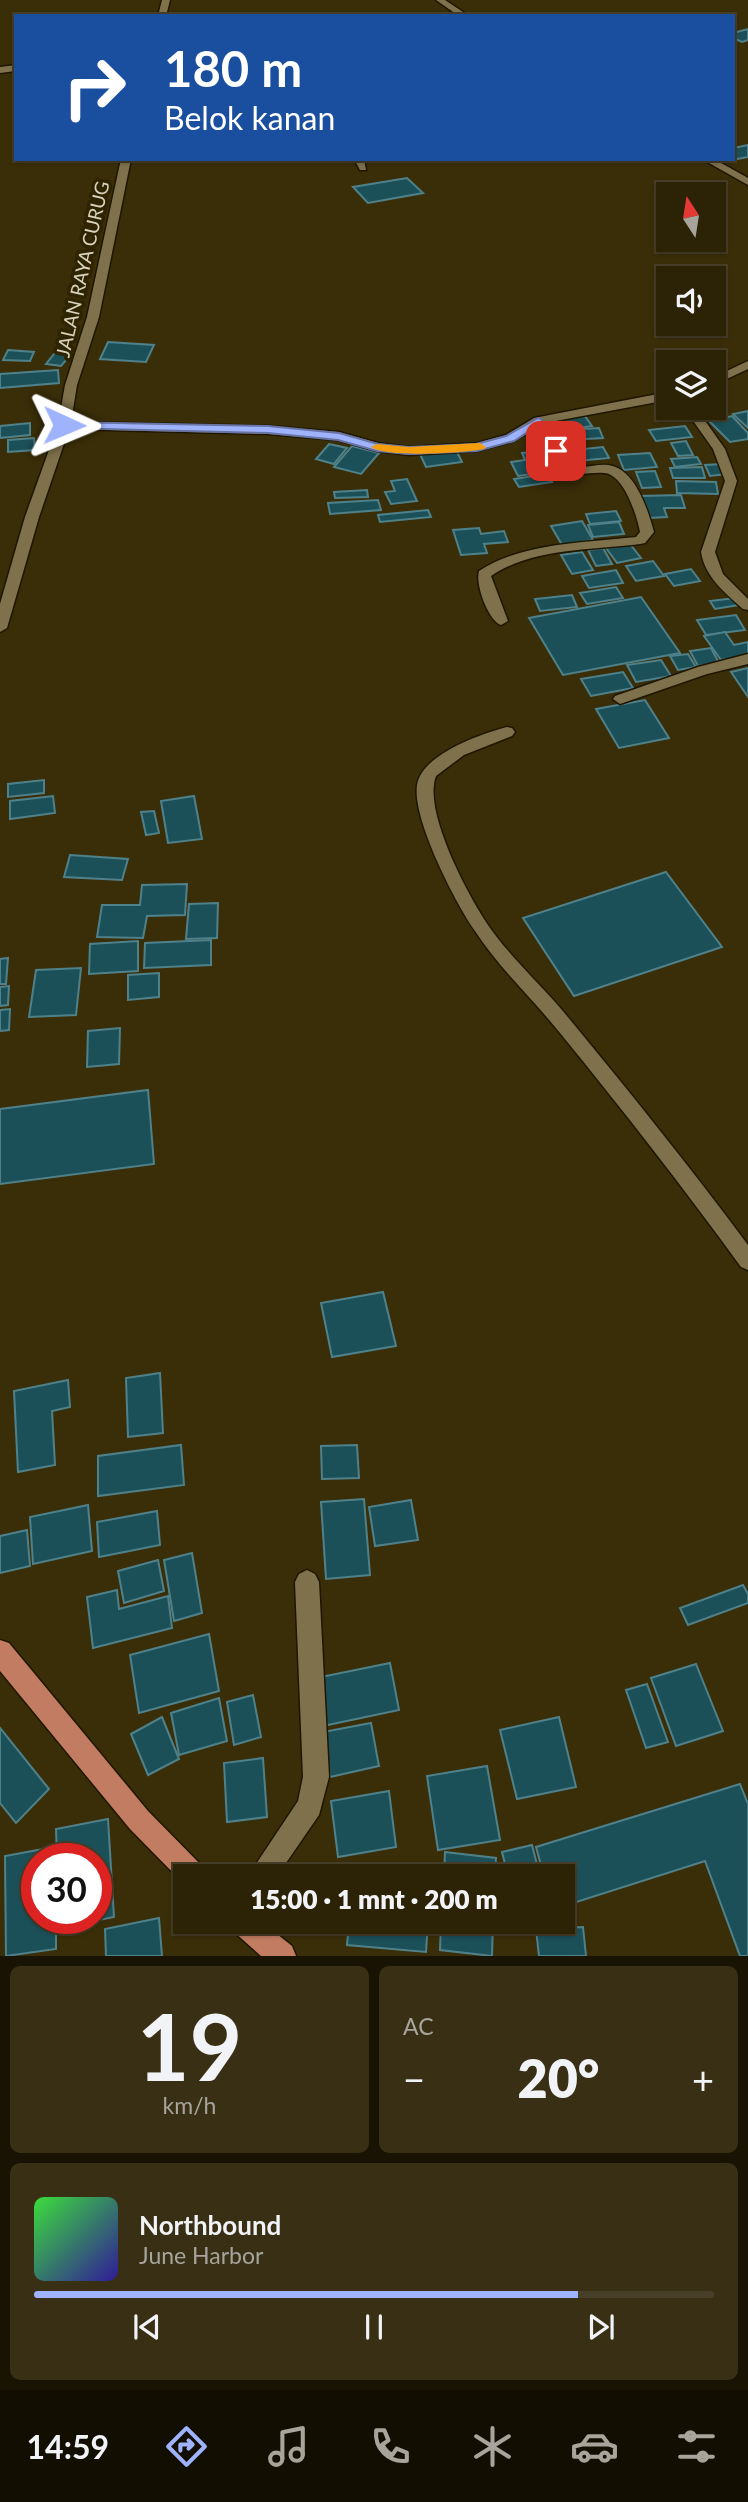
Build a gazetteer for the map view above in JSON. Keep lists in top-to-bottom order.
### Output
{
  "streets": {
    "street": ["JALAN RAYA CURUG"]
  },
  "north": "top",
  "page": {
    "turn": ["180 m", "Belok kanan"],
    "limit": "30",
    "trip": "15:00 · 1 mnt · 200 m",
    "tile": [
      ["19", "km/h"],
      "AC"
    ],
    "heat": ["−", "20°", "+"],
    "song": ["Northbound", "June Harbor"],
    "tabs": "14:59"
  }
}
